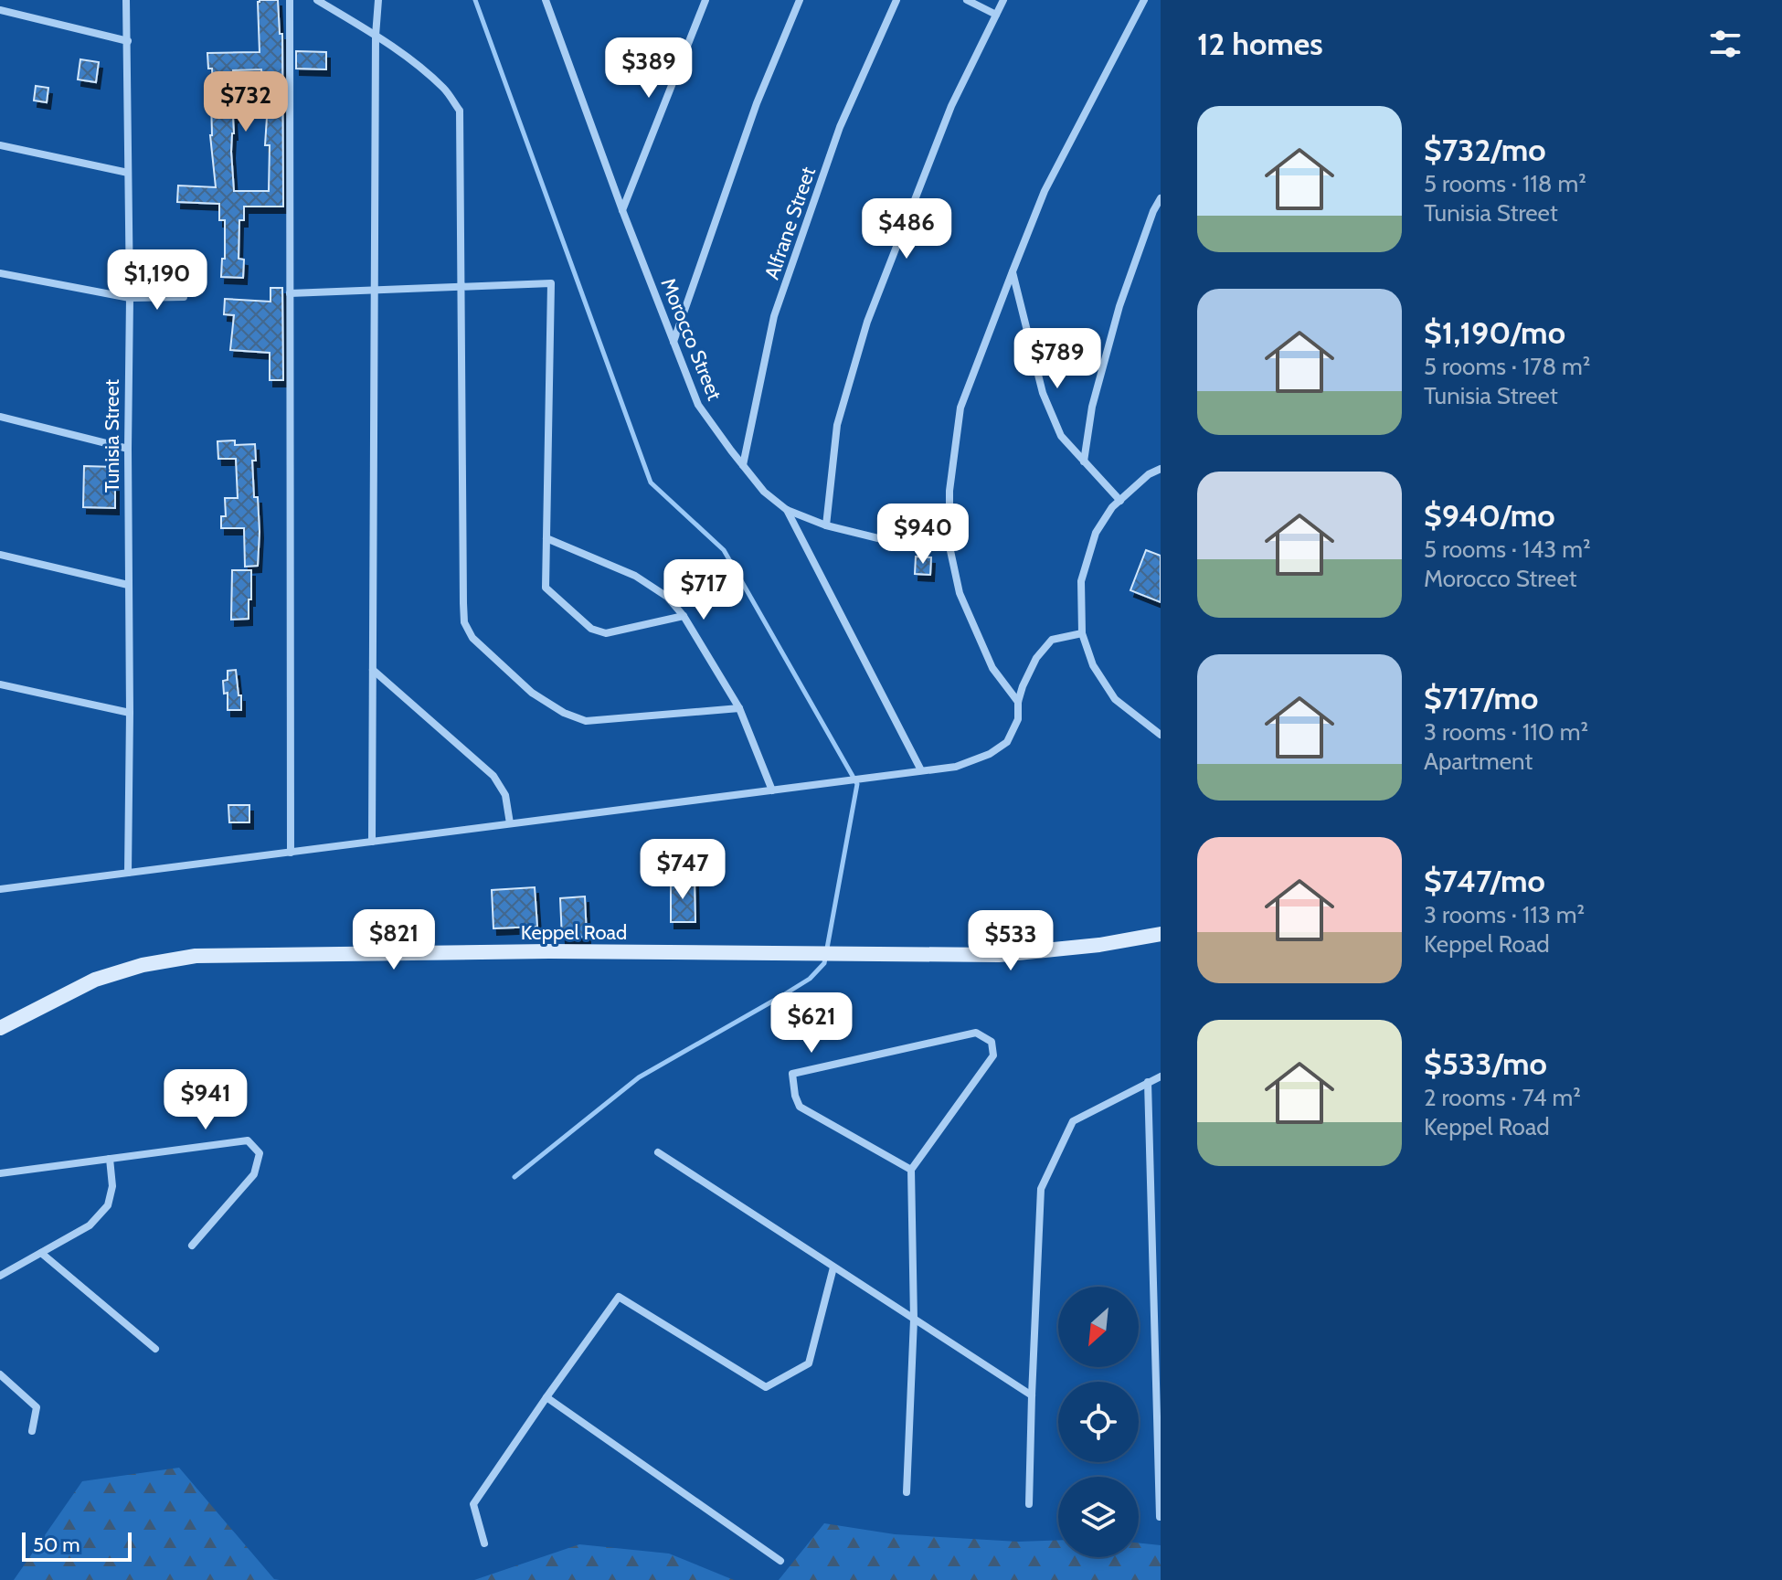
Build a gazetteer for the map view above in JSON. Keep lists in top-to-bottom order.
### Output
{
  "streets": {
    "street": [
      "Alfrane Street",
      "Morocco Street",
      "Tunisia Street",
      "Keppel Road"
    ]
  },
  "crossings": [
    ["Alfrane Street", "Morocco Street"]
  ],
  "scale_bar": "50 m",
  "north": "bottom left",
  "page": {
    "heading": "12 homes",
    "price": [
      "$389",
      "$732",
      "$486",
      "$1,190",
      "$789",
      "$940",
      "$717",
      "$747",
      "$821",
      "$533",
      "$621",
      "$941"
    ],
    "list": [
      {
        "name": "$732/mo",
        "note": "5 rooms · 118 m² · Tunisia Street"
      },
      {
        "name": "$1,190/mo",
        "note": "5 rooms · 178 m² · Tunisia Street"
      },
      {
        "name": "$940/mo",
        "note": "5 rooms · 143 m² · Morocco Street"
      },
      {
        "name": "$717/mo",
        "note": "3 rooms · 110 m² · Apartment"
      },
      {
        "name": "$747/mo",
        "note": "3 rooms · 113 m² · Keppel Road"
      },
      {
        "name": "$533/mo",
        "note": "2 rooms · 74 m² · Keppel Road"
      }
    ],
    "scale": "50 m"
  }
}
